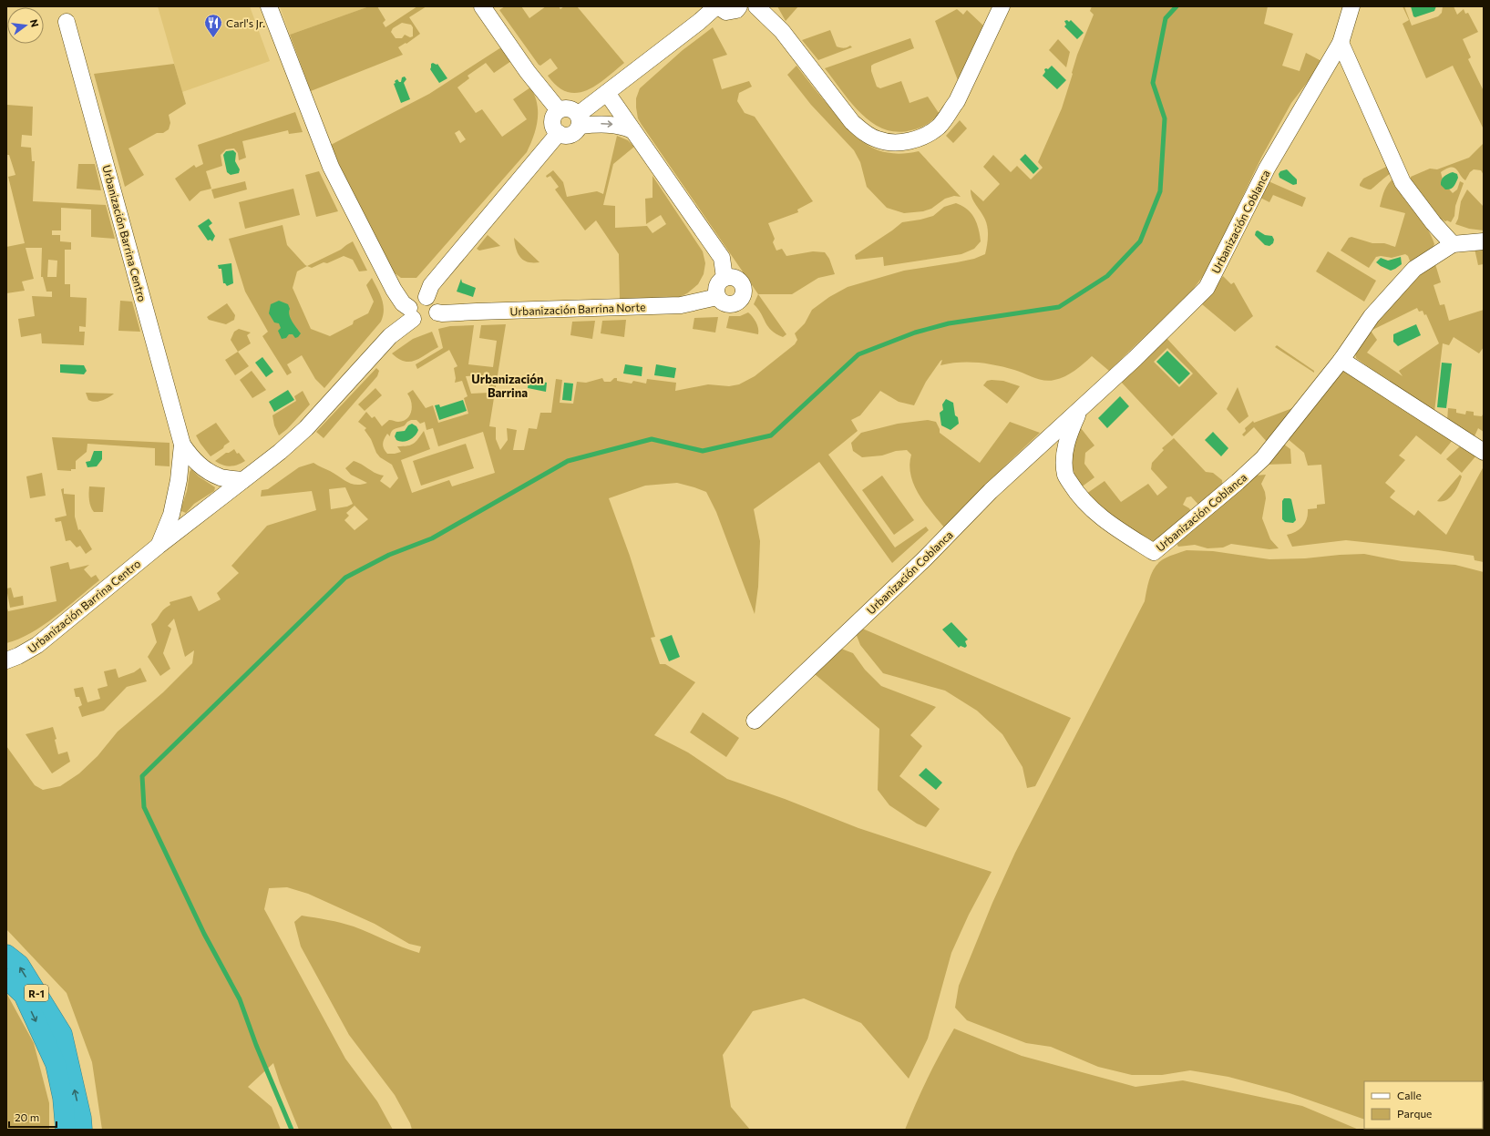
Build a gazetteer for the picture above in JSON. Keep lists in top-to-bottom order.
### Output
{
  "streets": {
    "highway": ["R-1"],
    "street": ["Urbanización Coblanca", "Urbanización Barrina Centro", "Urbanización Barrina Norte"]
  },
  "districts": ["Urbanización Barrina"],
  "places": {
    "restaurant": ["Carl's Jr."]
  },
  "legend": ["Calle", "Parque"],
  "scale_bar": "20 m",
  "north": "right"
}
